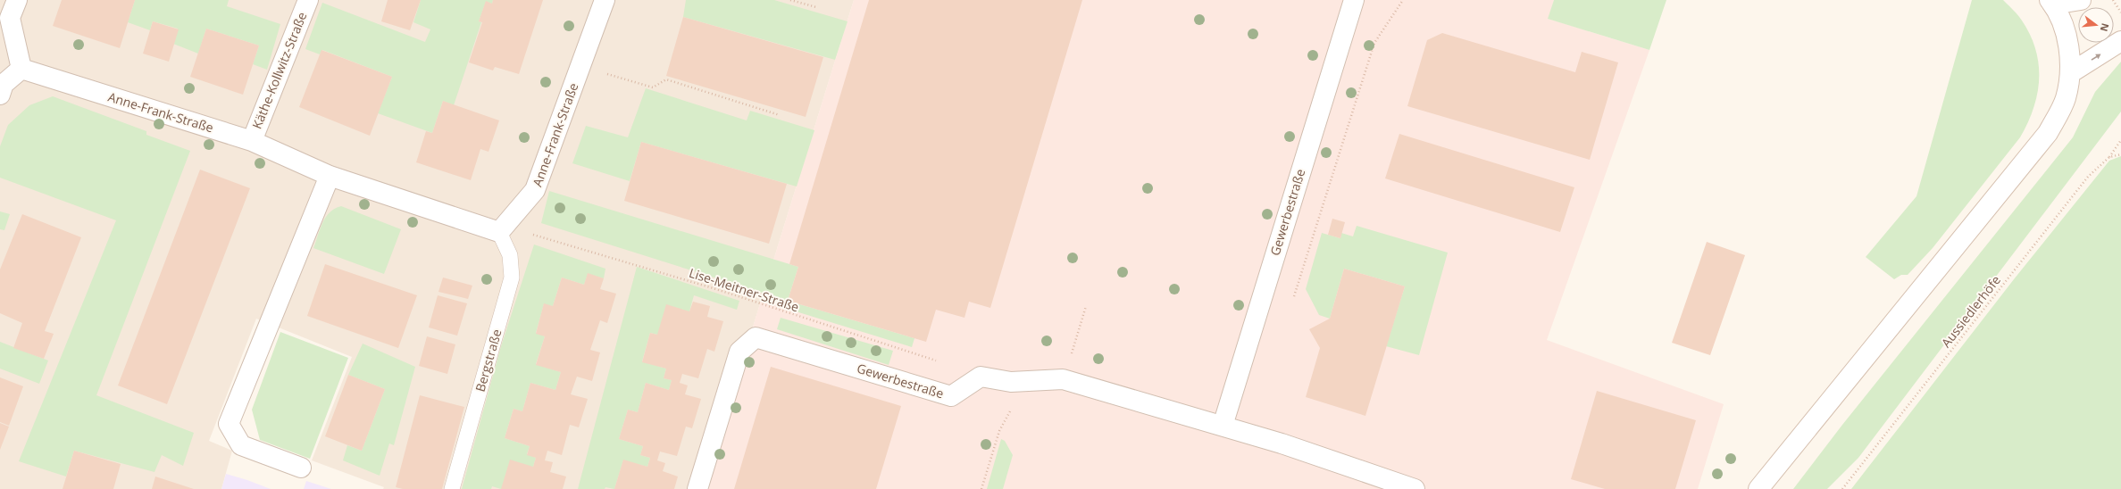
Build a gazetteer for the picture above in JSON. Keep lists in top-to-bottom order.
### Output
{
  "streets": {
    "street": ["Käthe-Kollwitz-Straße", "Anne-Frank-Straße", "Gewerbestraße"],
    "lane": ["Bergstraße"],
    "path": ["Lise-Meitner-Straße", "Aussiedlerhöfe"]
  },
  "crossings": [
    ["Käthe-Kollwitz-Straße", "Anne-Frank-Straße"],
    ["Anne-Frank-Straße", "Lise-Meitner-Straße"],
    ["Anne-Frank-Straße", "Bergstraße"],
    ["Gewerbestraße", "Lise-Meitner-Straße"],
    ["Lise-Meitner-Straße", "Bergstraße"]
  ],
  "north": "right"
}
